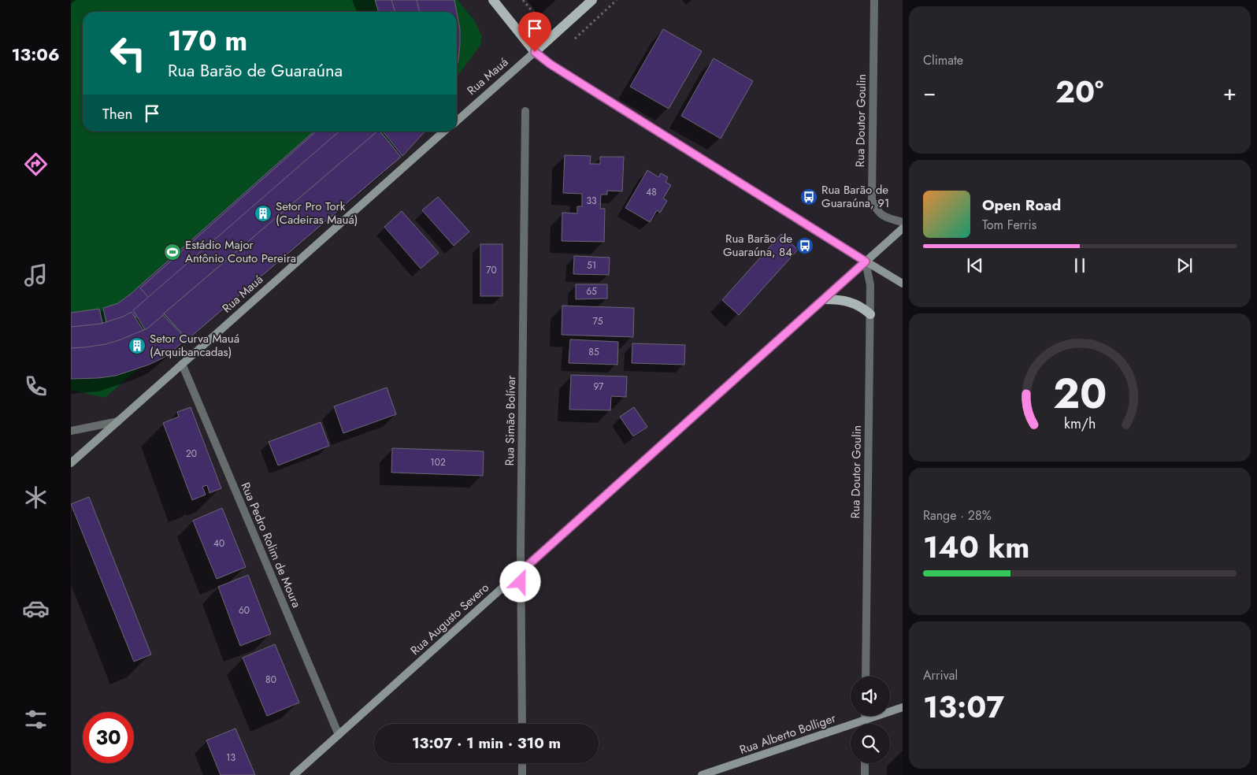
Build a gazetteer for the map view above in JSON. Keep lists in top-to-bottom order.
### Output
{
  "streets": {
    "main road": ["Rua Mauá", "Rua Augusto Severo", "Rua Alberto Bolliger"],
    "street": ["Rua Doutor Goulin", "Rua Simão Bolívar", "Rua Pedro Rolim de Moura"]
  },
  "crossings": [
    ["Rua Mauá", "Rua Pedro Rolim de Moura"],
    ["Rua Doutor Goulin", "Rua Augusto Severo"],
    ["Rua Simão Bolívar", "Rua Augusto Severo"],
    ["Rua Pedro Rolim de Moura", "Rua Augusto Severo"]
  ],
  "places": {
    "bus stop": ["Rua Barão de Guaraúna, 91", "Rua Barão de Guaraúna, 84"],
    "building": ["Setor Pro Tork (Cadeiras Mauá)", "Setor Curva Mauá (Arquibancadas)"],
    "sports": ["Estádio Major Antônio Couto Pereira"]
  },
  "house_numbers": [
    "48",
    "33",
    "51",
    "70",
    "65",
    "75",
    "85",
    "97",
    "20",
    "102",
    "40",
    "60",
    "80",
    "13"
  ],
  "page": {
    "tabs": "13:06",
    "tile": [
      "Climate",
      ["Range · 28%", "140 km"],
      ["Arrival", "13:07"]
    ],
    "turn": ["170 m", "Rua Barão de Guaraúna"],
    "heat": ["−", "20°", "+"],
    "then": "Then",
    "song": ["Open Road", "Tom Ferris"],
    "limit": "30",
    "trip": "13:07 · 1 min · 310 m",
    "gauge": ["20", "km/h"]
  }
}
